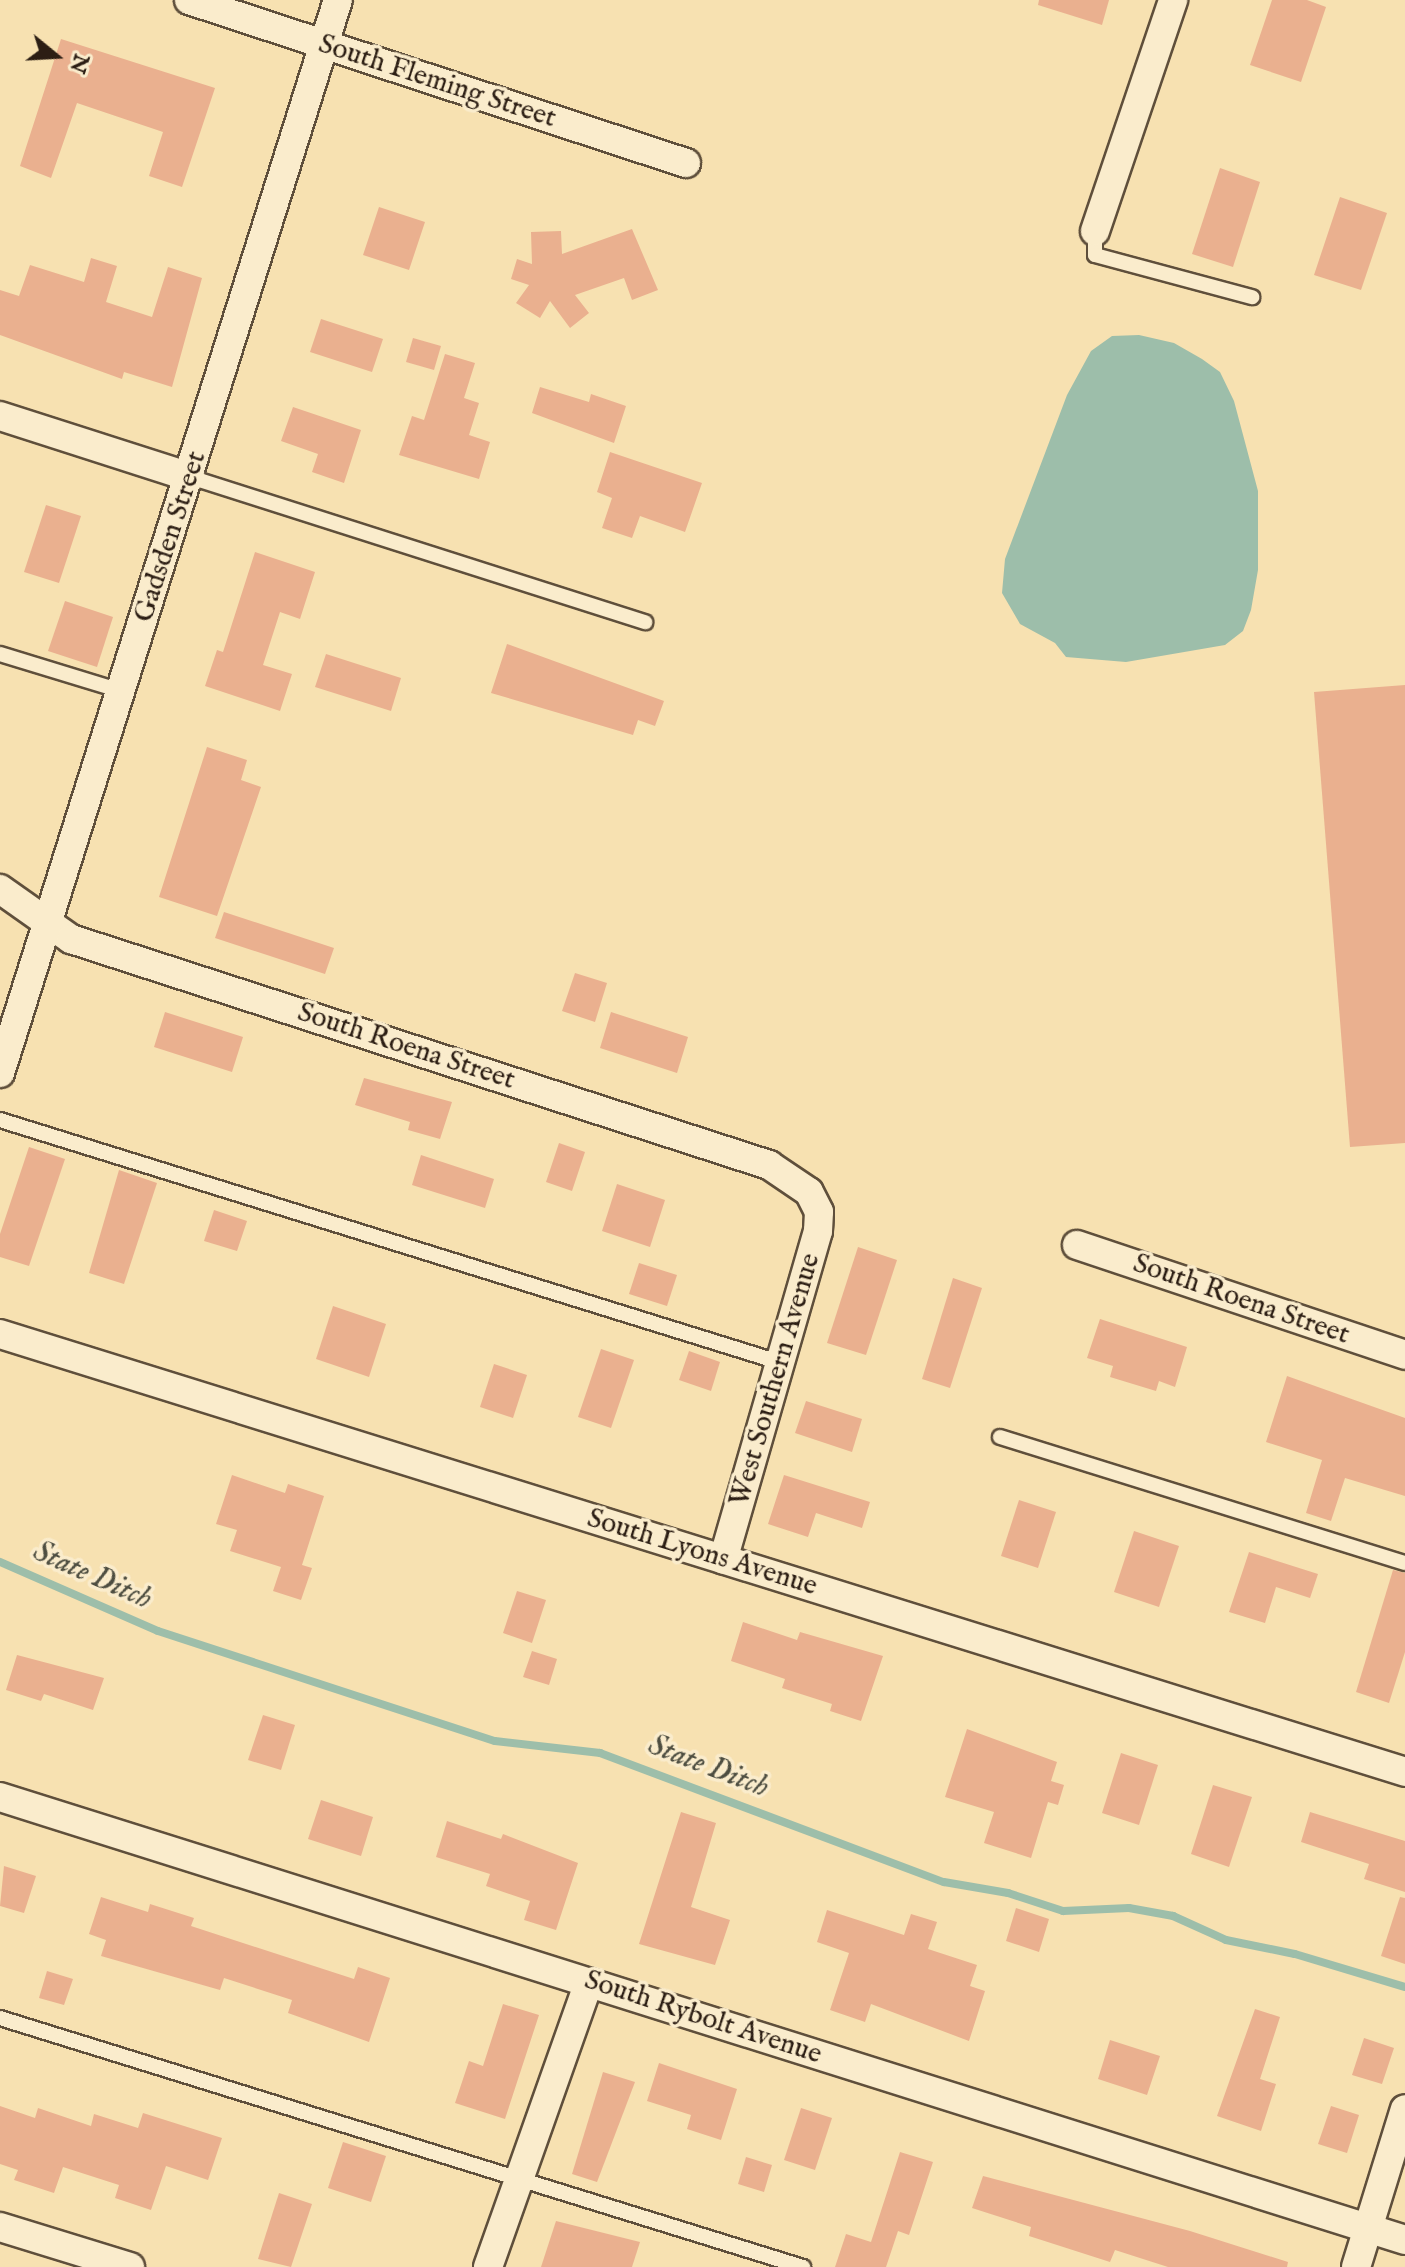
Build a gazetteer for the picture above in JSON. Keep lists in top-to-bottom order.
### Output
{
  "streets": {
    "street": [
      "South Fleming Street",
      "Gadsden Street",
      "South Roena Street",
      "West Southern Avenue",
      "South Lyons Avenue",
      "South Rybolt Avenue"
    ]
  },
  "crossings": [
    ["South Fleming Street", "Gadsden Street"],
    ["Gadsden Street", "South Roena Street"],
    ["South Roena Street", "West Southern Avenue"],
    ["West Southern Avenue", "South Lyons Avenue"]
  ],
  "water": ["State Ditch"],
  "north": "right"
}
